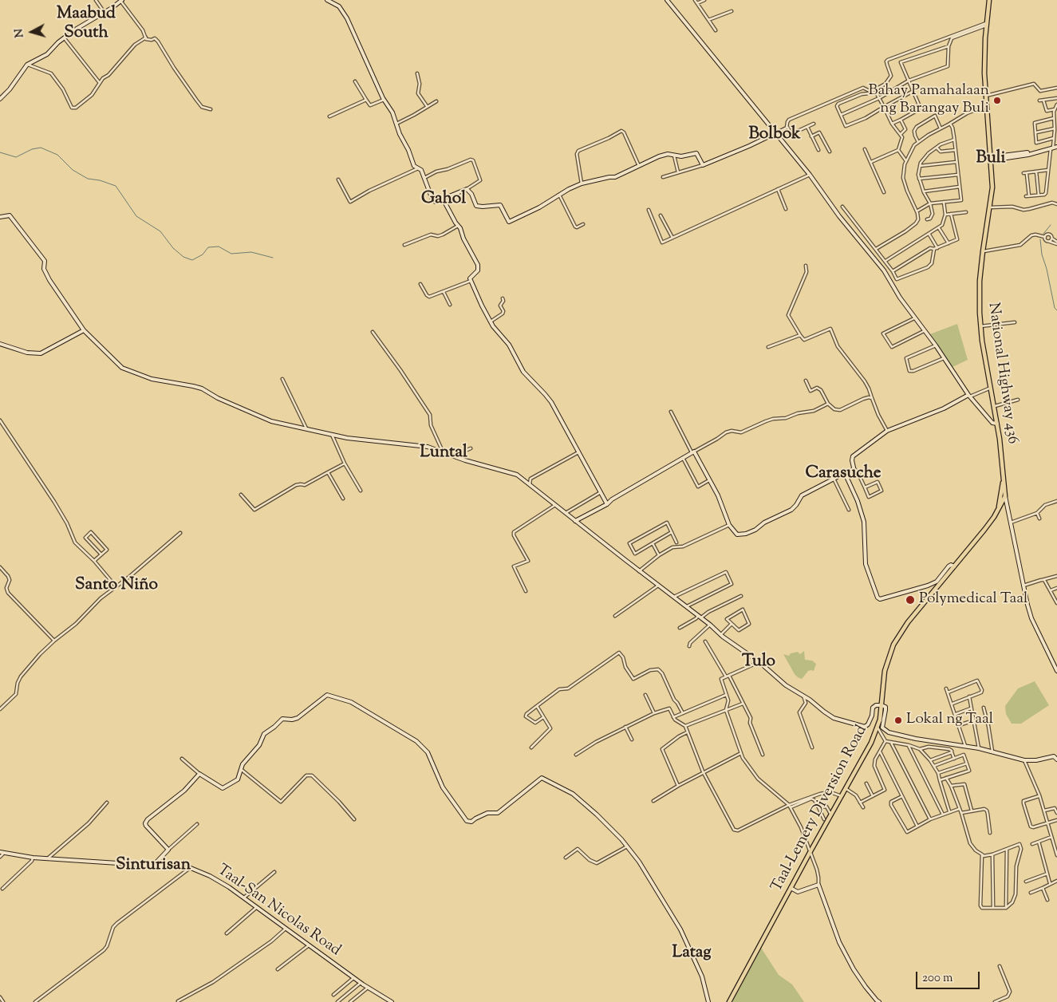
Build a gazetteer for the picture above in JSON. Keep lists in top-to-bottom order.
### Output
{
  "streets": {
    "main road": ["National Highway 436", "Taal-Lemery Diversion Road"],
    "street": ["Taal-San Nicolas Road"]
  },
  "crossings": [
    ["National Highway 436", "Taal-Lemery Diversion Road"]
  ],
  "districts": [
    "Maabud South",
    "Bolbok",
    "Buli",
    "Gahol",
    "Luntal",
    "Carasuche",
    "Santo Niño",
    "Tulo",
    "Sinturisan",
    "Latag"
  ],
  "places": ["Bahay Pamahalaan ng Barangay Buli", "Polymedical Taal", "Lokal ng Taal"],
  "scale_bar": "200 m",
  "north": "left"
}
